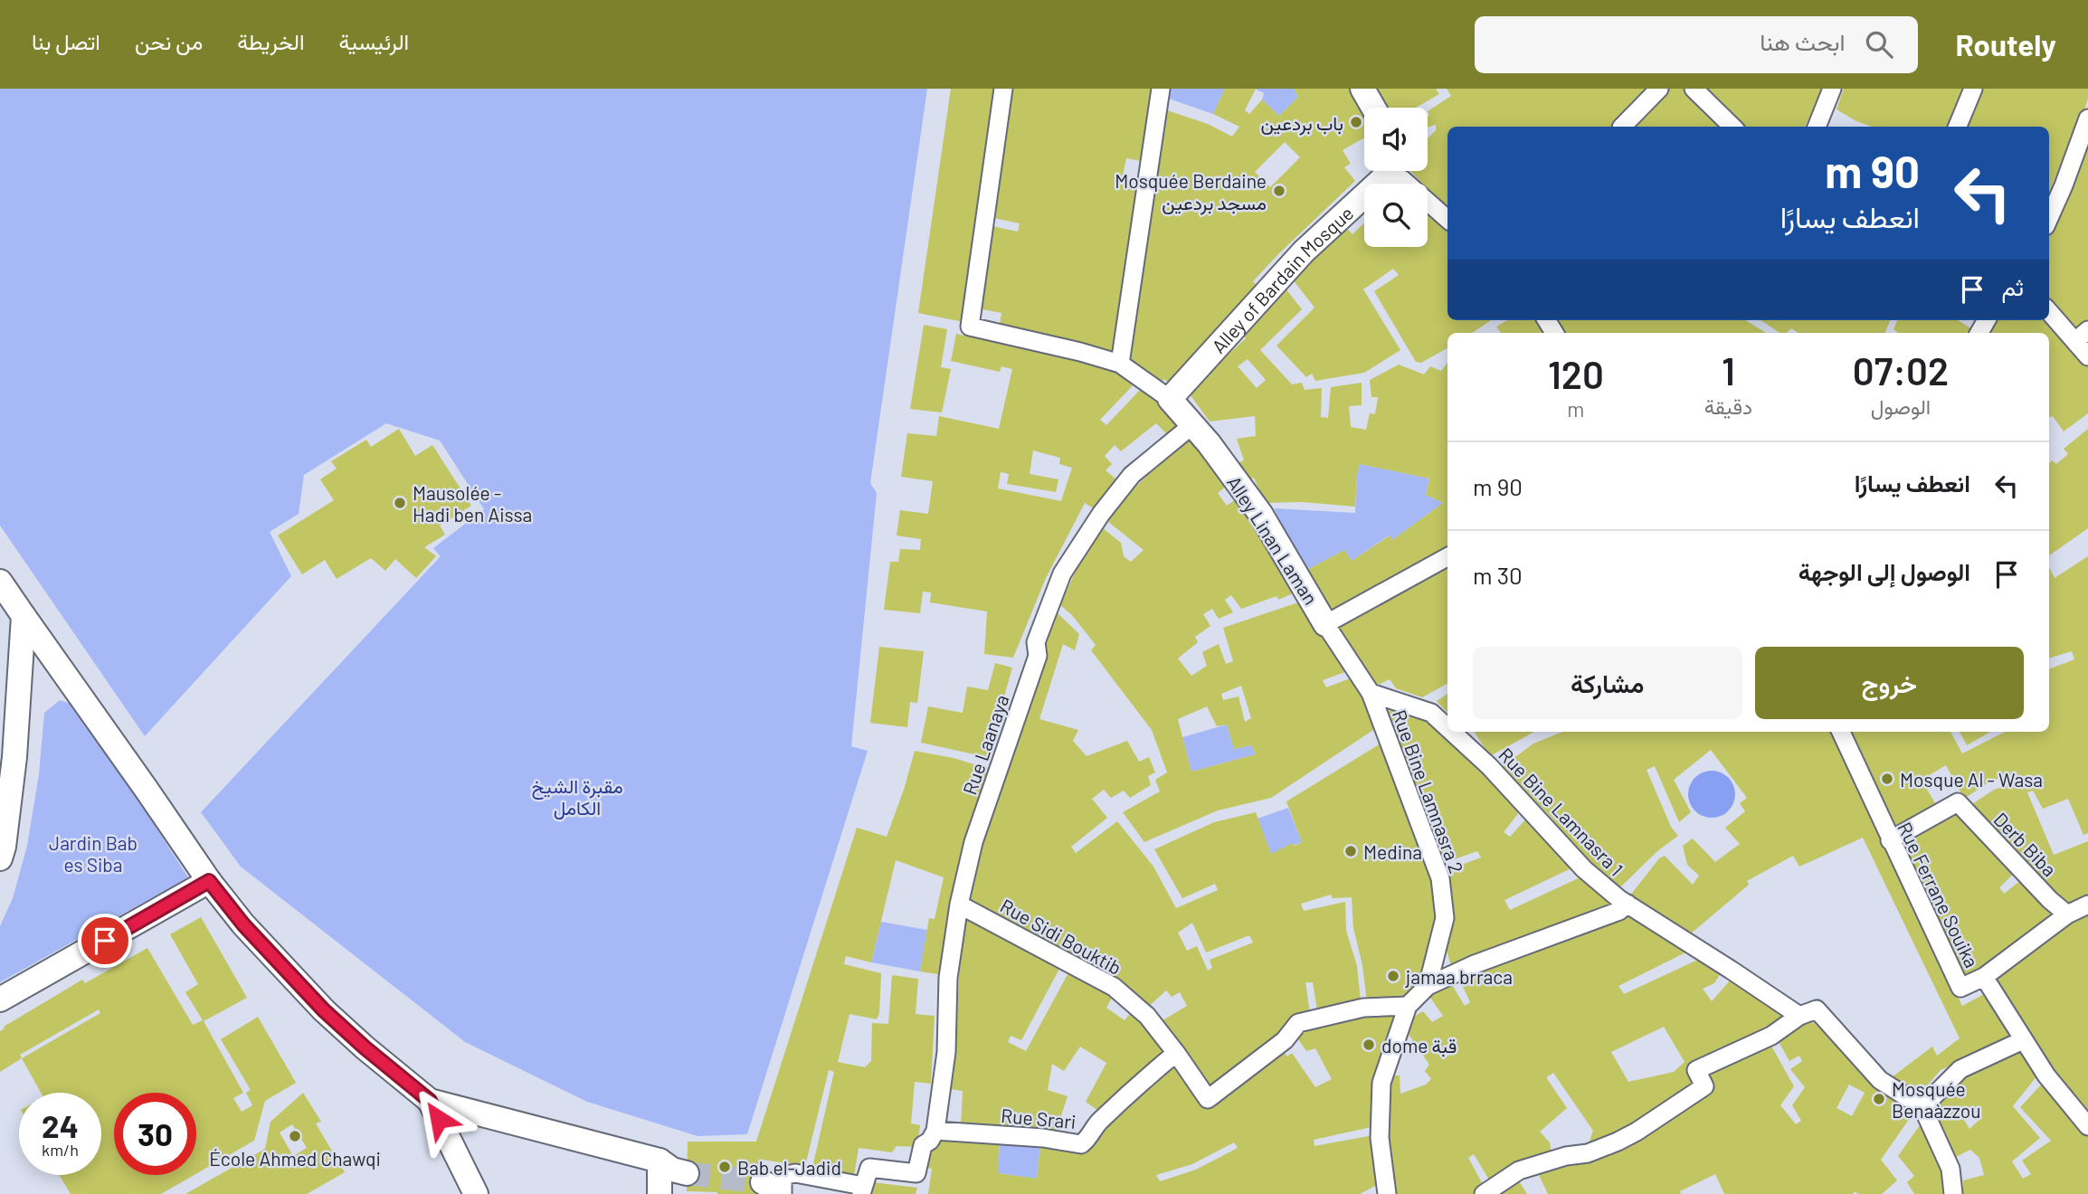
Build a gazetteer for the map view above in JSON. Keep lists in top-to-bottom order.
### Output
{
  "streets": {
    "street": [
      "Alley of Bardain Mosque",
      "Alley Linan Laman",
      "Rue Laanaya",
      "Rue Bine Lamnasra 2",
      "Rue Bine Lamnasra 1",
      "Derb Biba",
      "Rue Ferrane Souika",
      "Rue Sidi Bouktib",
      "Rue Srari"
    ]
  },
  "crossings": [
    ["Alley of Bardain Mosque", "Alley Linan Laman"],
    ["Alley Linan Laman", "Rue Laanaya"],
    ["Alley Linan Laman", "Rue Bine Lamnasra 2"],
    ["Rue Laanaya", "Rue Sidi Bouktib"],
    ["Rue Laanaya", "Rue Srari"],
    ["Rue Bine Lamnasra 2", "Rue Bine Lamnasra 1"],
    ["Derb Biba", "Rue Ferrane Souika"],
    ["Rue Sidi Bouktib", "Rue Srari"]
  ],
  "parks": ["مقبرة الشيخ الكامل", "Jardin Bab es Siba"],
  "places": [
    "باب بردعين",
    "Mosquée Berdaine مسجد بردعين",
    "Mausolée - Hadi ben Aissa",
    "Mosque Al - Wasa",
    "Medina",
    "jamaa brraca",
    "dome قبة",
    "Mosquée Benaàzzou",
    "École Ahmed Chawqi",
    "Bab el-Jadid"
  ],
  "page": {
    "header": "Routely",
    "search": "ابحث هنا",
    "nav": [
      "الرئيسية",
      "الخريطة",
      "من نحن",
      "اتصل بنا"
    ],
    "turn": ["90 m", "انعطف يسارًا"],
    "then": "ثم",
    "eta": [
      "07:02",
      "الوصول",
      "1",
      "دقيقة",
      "120",
      "m"
    ],
    "list": [
      {
        "name": "انعطف يسارًا",
        "value": "90 m"
      },
      {
        "name": "الوصول إلى الوجهة",
        "value": "30 m"
      }
    ],
    "buttons": ["خروج", "مشاركة"],
    "speed": "24 km/h",
    "limit": "30"
  }
}
